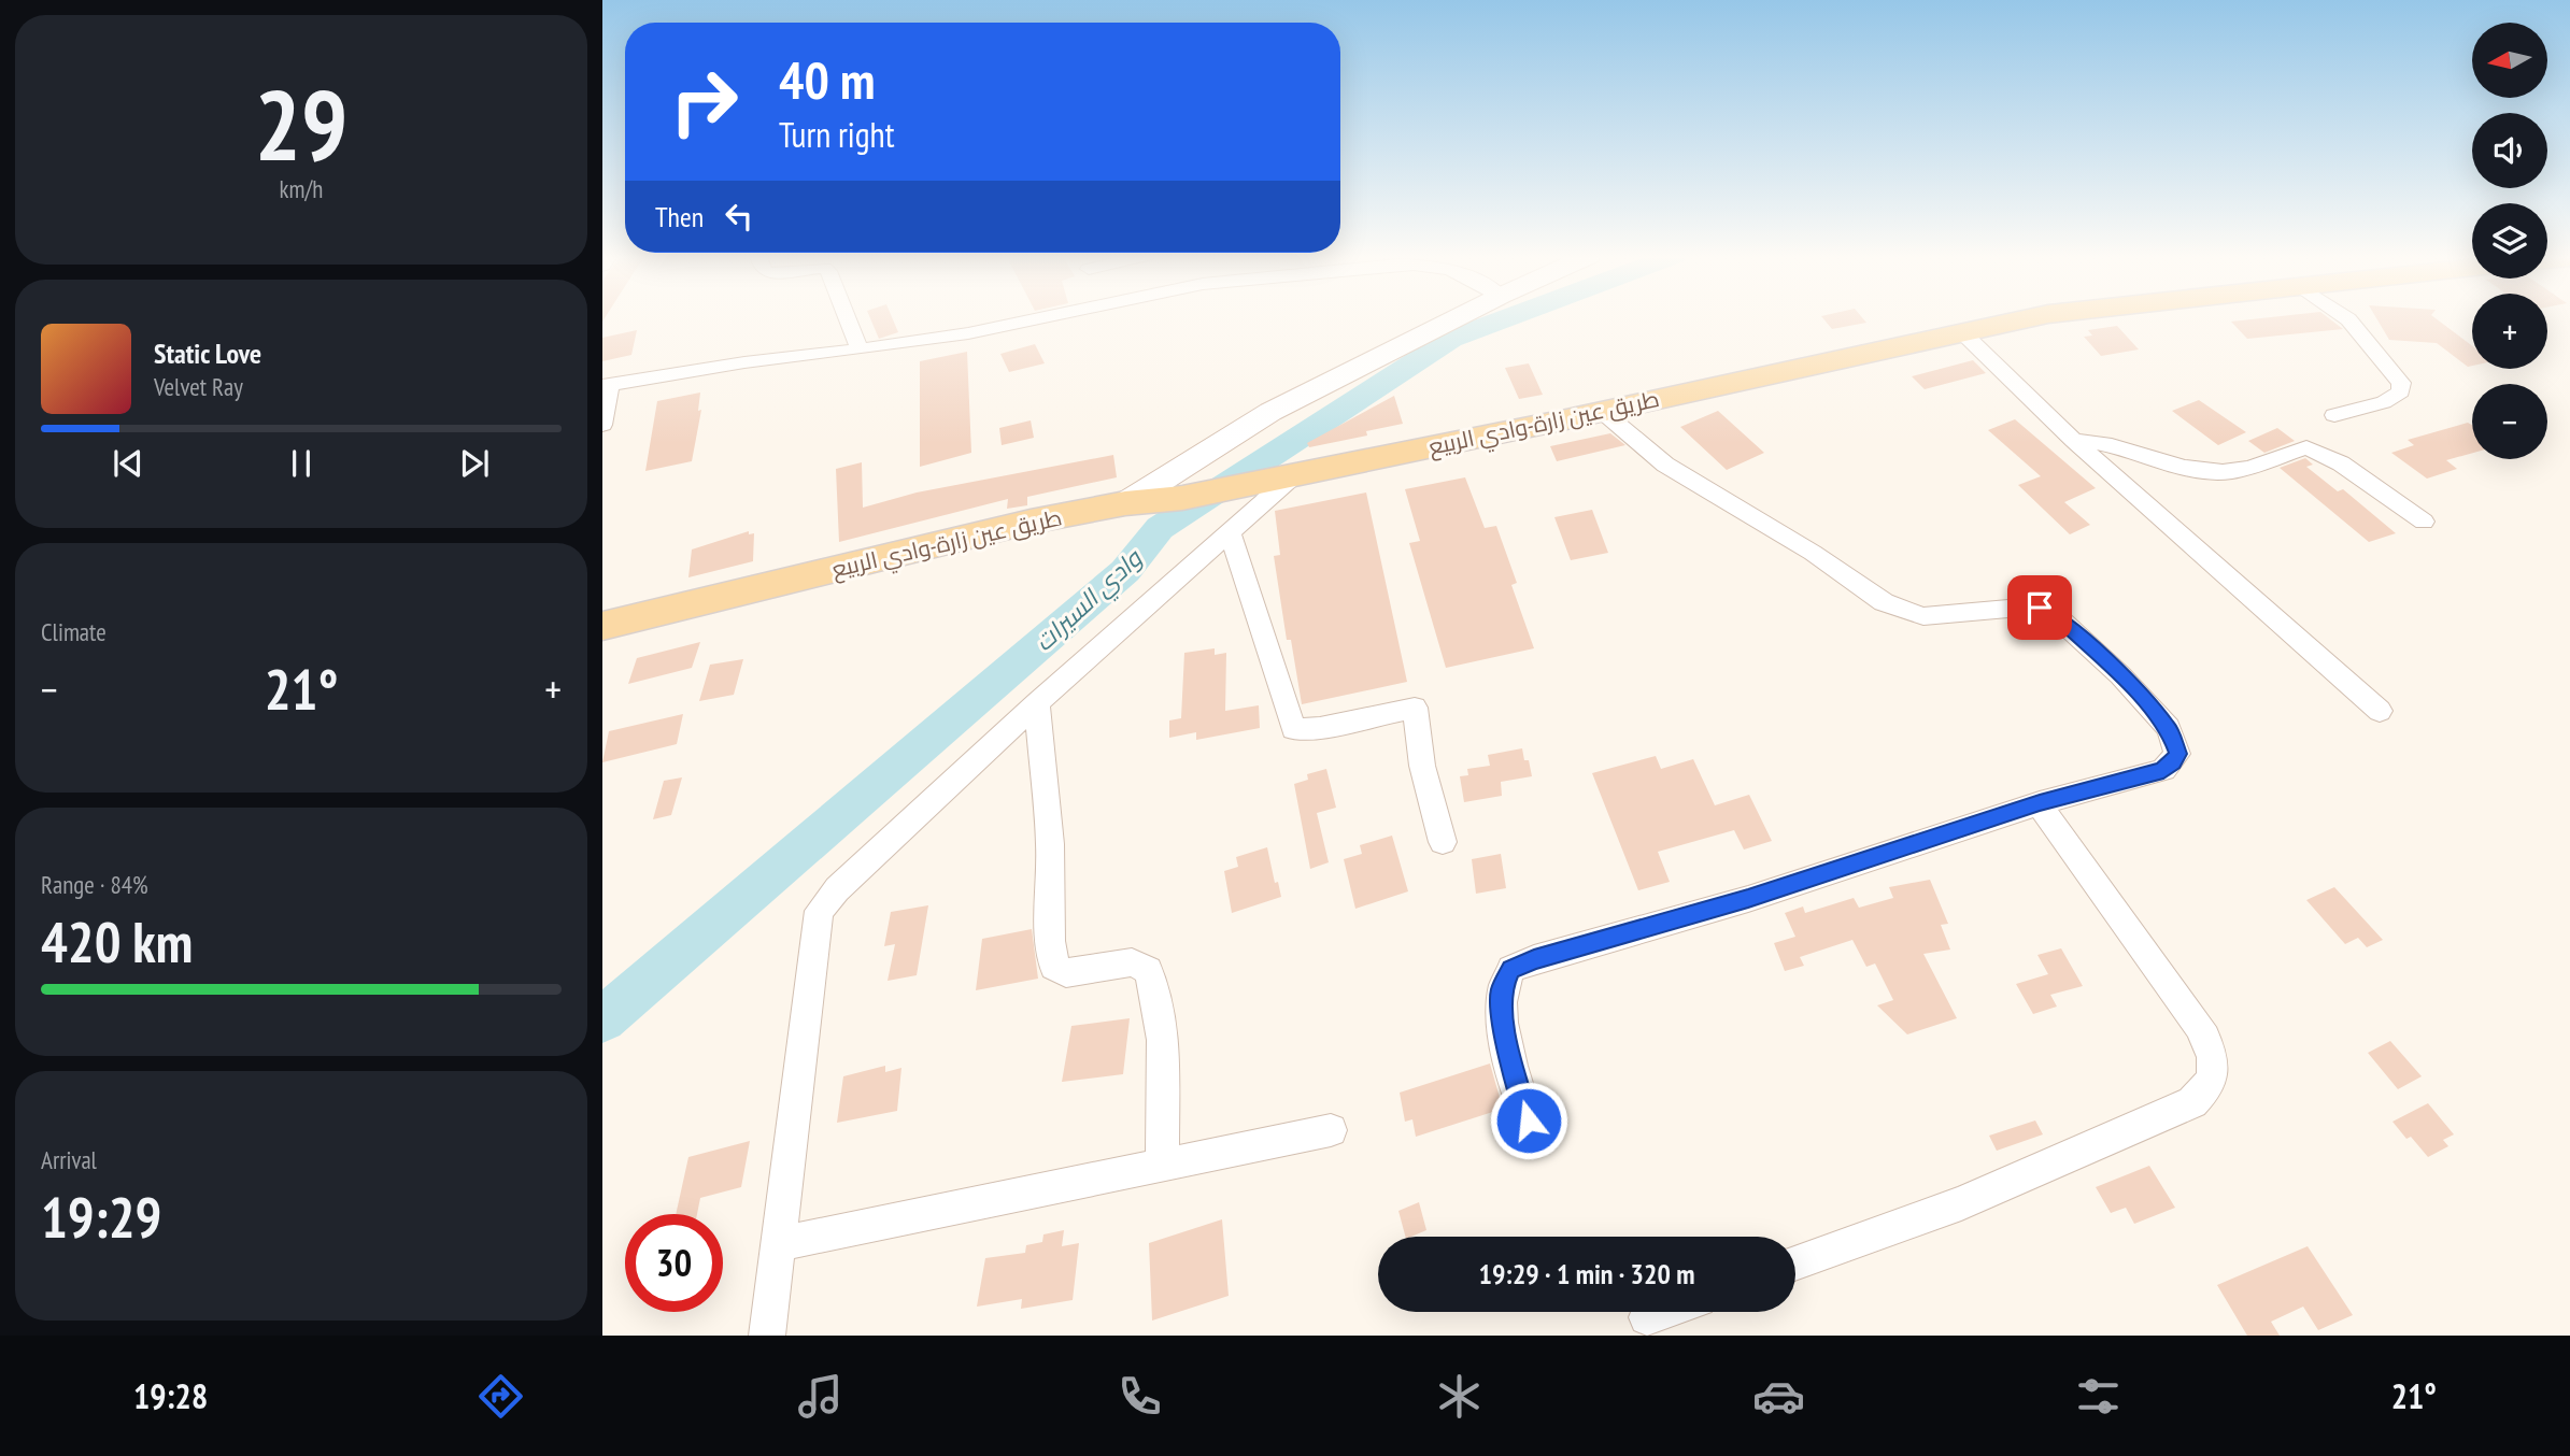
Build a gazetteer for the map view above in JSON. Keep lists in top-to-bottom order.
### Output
{
  "streets": {
    "main road": ["طريق عين زارة-وادي الربيع"]
  },
  "water": ["وادي السيرات"],
  "north": "left",
  "page": {
    "tile": [
      ["29", "km/h"],
      "Climate",
      ["Range · 84%", "420 km"],
      ["Arrival", "19:29"]
    ],
    "map_buttons": ["+", "−"],
    "turn": ["40 m", "Turn right"],
    "then": "Then",
    "song": ["Static Love", "Velvet Ray"],
    "heat": ["−", "21°", "+"],
    "limit": "30",
    "trip": "19:29 · 1 min · 320 m",
    "tabs": ["19:28", "21°"]
  }
}
